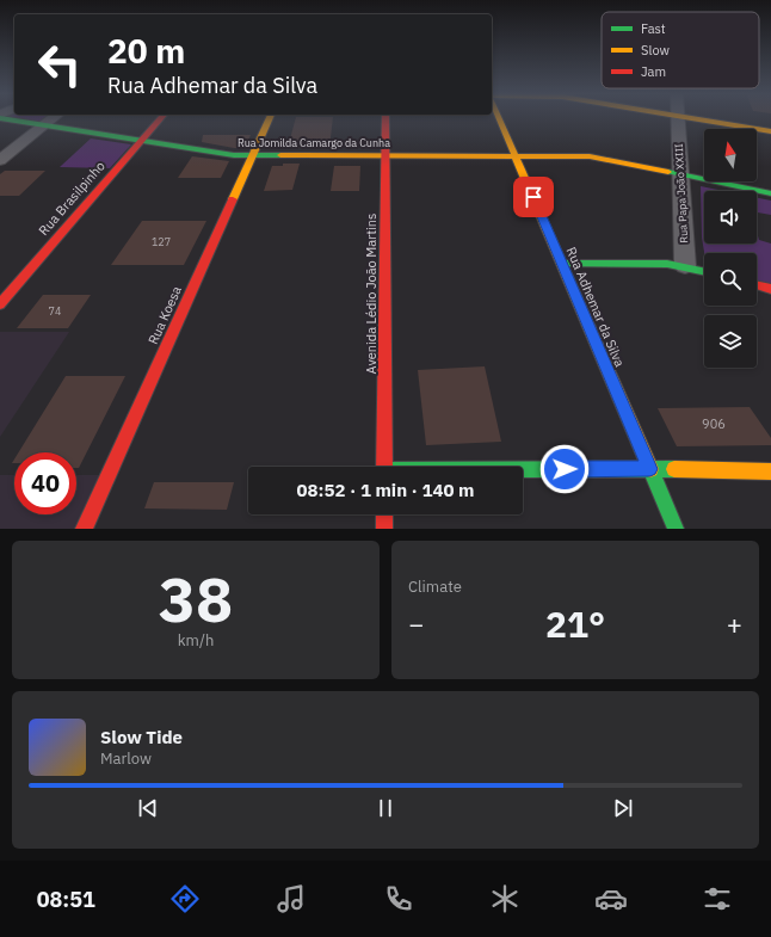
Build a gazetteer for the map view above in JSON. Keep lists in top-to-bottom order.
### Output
{
  "streets": {
    "street": [
      "Rua Jomilda Camargo da Cunha",
      "Rua Papa João XXIII",
      "Rua Brasilpinho",
      "Avenida Lédio João Martins",
      "Rua Adhemar da Silva",
      "Rua Koesa"
    ]
  },
  "crossings": [
    ["Rua Jomilda Camargo da Cunha", "Rua Papa João XXIII"],
    ["Rua Jomilda Camargo da Cunha", "Rua Brasilpinho"],
    ["Rua Jomilda Camargo da Cunha", "Avenida Lédio João Martins"],
    ["Rua Jomilda Camargo da Cunha", "Rua Adhemar da Silva"],
    ["Rua Jomilda Camargo da Cunha", "Rua Koesa"]
  ],
  "house_numbers": ["127", "74", "906"],
  "legend": ["Fast", "Slow", "Jam"],
  "north": "top",
  "page": {
    "turn": ["20 m", "Rua Adhemar da Silva"],
    "limit": "40",
    "trip": "08:52 · 1 min · 140 m",
    "tile": [
      ["38", "km/h"],
      "Climate"
    ],
    "heat": ["−", "21°", "+"],
    "song": ["Slow Tide", "Marlow"],
    "tabs": "08:51"
  }
}
